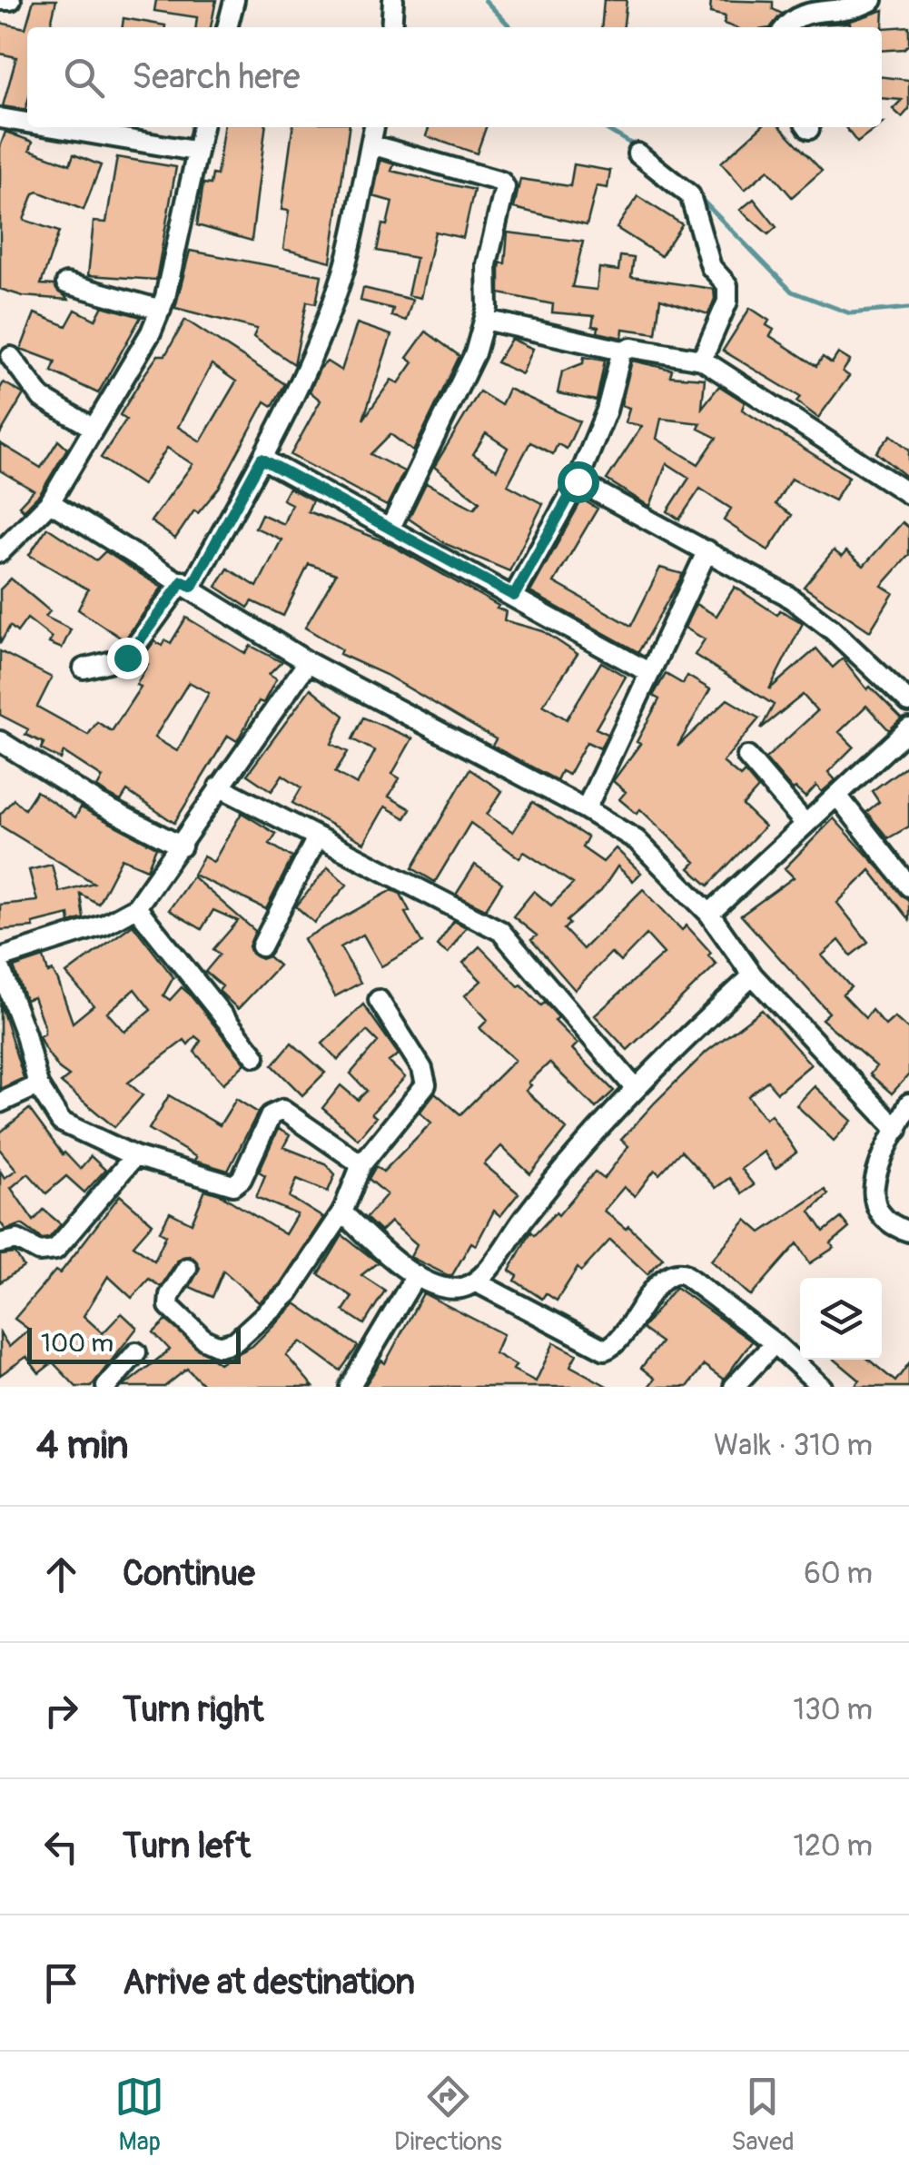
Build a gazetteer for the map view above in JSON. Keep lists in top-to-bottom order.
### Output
{
  "scale_bar": "100 m",
  "page": {
    "search": "Search here",
    "scale": "100 m",
    "heading": ["4 min", "Walk · 310 m"],
    "list": [
      ["Continue", "60 m"],
      ["Turn right", "130 m"],
      ["Turn left", "120 m"],
      "Arrive at destination"
    ],
    "nav": ["Map", "Directions", "Saved"]
  }
}
